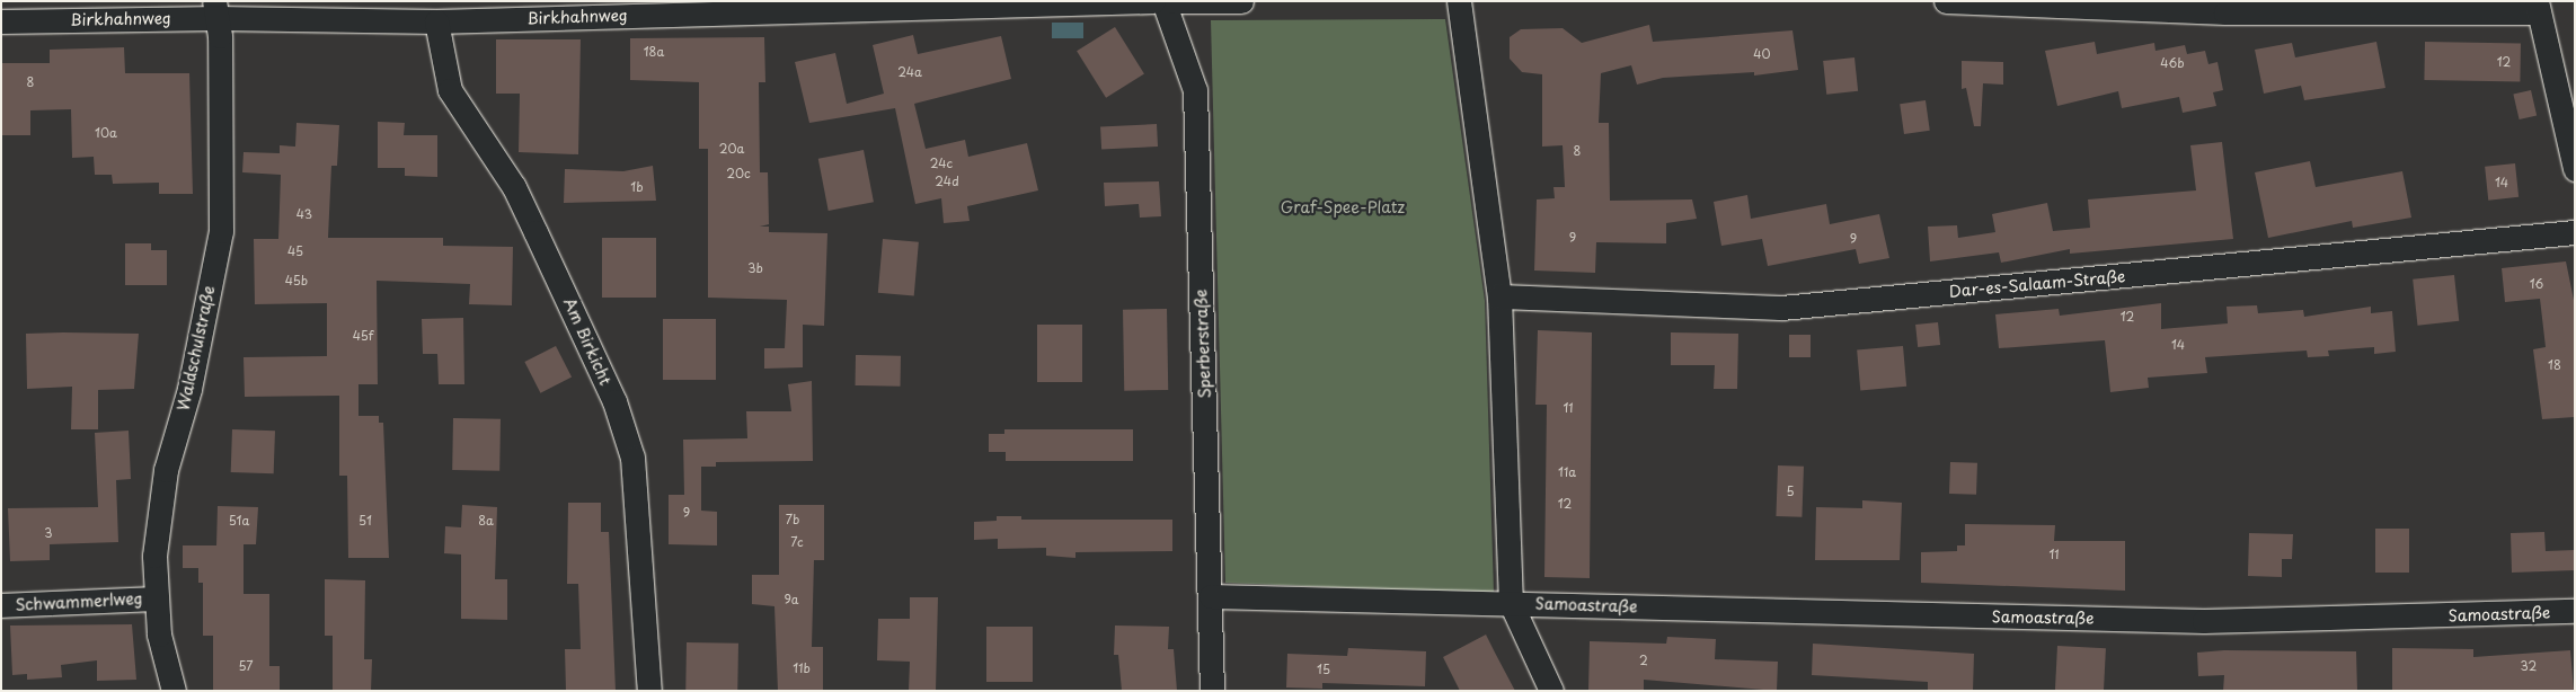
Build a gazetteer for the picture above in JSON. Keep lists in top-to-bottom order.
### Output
{
  "streets": {
    "street": [
      "Birkhahnweg",
      "Dar-es-Salaam-Straße",
      "Am Birkicht",
      "Sperberstraße",
      "Waldschulstraße",
      "Schwammerlweg",
      "Samoastraße"
    ]
  },
  "crossings": [
    ["Birkhahnweg", "Am Birkicht"],
    ["Birkhahnweg", "Waldschulstraße"],
    ["Waldschulstraße", "Schwammerlweg"]
  ],
  "parks": ["Graf-Spee-Platz"],
  "house_numbers": [
    "18a",
    "40",
    "12",
    "46b",
    "24a",
    "8",
    "10a",
    "20a",
    "8",
    "24c",
    "20c",
    "24d",
    "14",
    "1b",
    "43",
    "9",
    "9",
    "45",
    "3b",
    "45b",
    "16",
    "12",
    "45f",
    "14",
    "18",
    "11",
    "11a",
    "5",
    "12",
    "9",
    "7b",
    "51a",
    "51",
    "8a",
    "3",
    "7c",
    "11",
    "9a",
    "2",
    "57",
    "32",
    "11b",
    "15"
  ]
}
